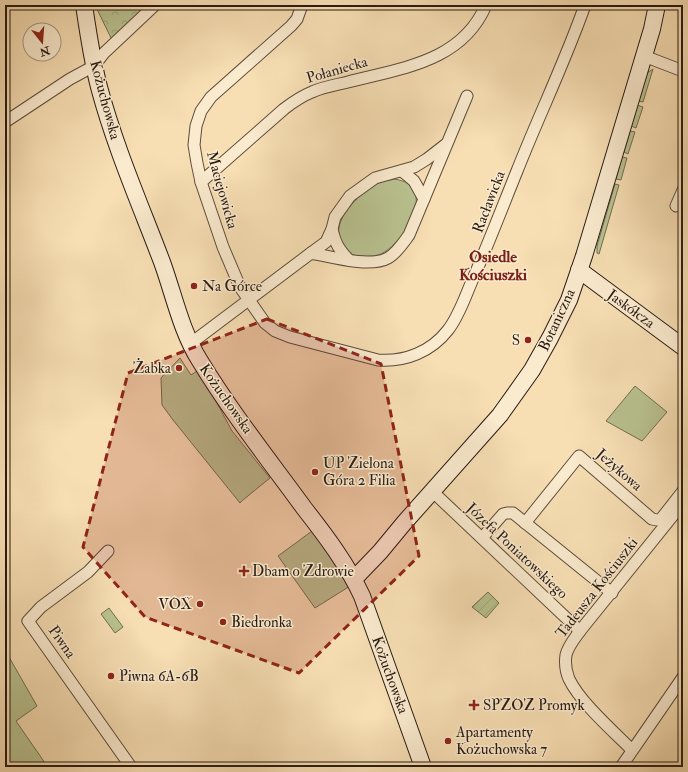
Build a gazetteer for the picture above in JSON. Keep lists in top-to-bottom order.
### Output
{
  "streets": {
    "main road": ["Kożuchowska", "Jaskółcza", "Botaniczna"],
    "street": [
      "Połaniecka",
      "Maciejowicka",
      "Racławicka",
      "Jeżykowa",
      "Józefa Poniatowskiego",
      "Tadeusza Kościuszki",
      "Piwna"
    ]
  },
  "crossings": [
    ["Połaniecka", "Maciejowicka"],
    ["Kożuchowska", "Botaniczna"],
    ["Maciejowicka", "Racławicka"],
    ["Jaskółcza", "Botaniczna"],
    ["Botaniczna", "Józefa Poniatowskiego"],
    ["Józefa Poniatowskiego", "Tadeusza Kościuszki"]
  ],
  "districts": ["Osiedle Kościuszki"],
  "places": {
    "other": [
      "Na Górce",
      "S",
      "Żabka",
      "UP Zielona Góra 2 Filia",
      "VOX",
      "Biedronka",
      "Piwna 6A-6B",
      "Apartamenty Kożuchowska 7"
    ],
    "health": ["Dbam o Zdrowie", "SPZOZ Promyk"]
  },
  "north": "bottom"
}
